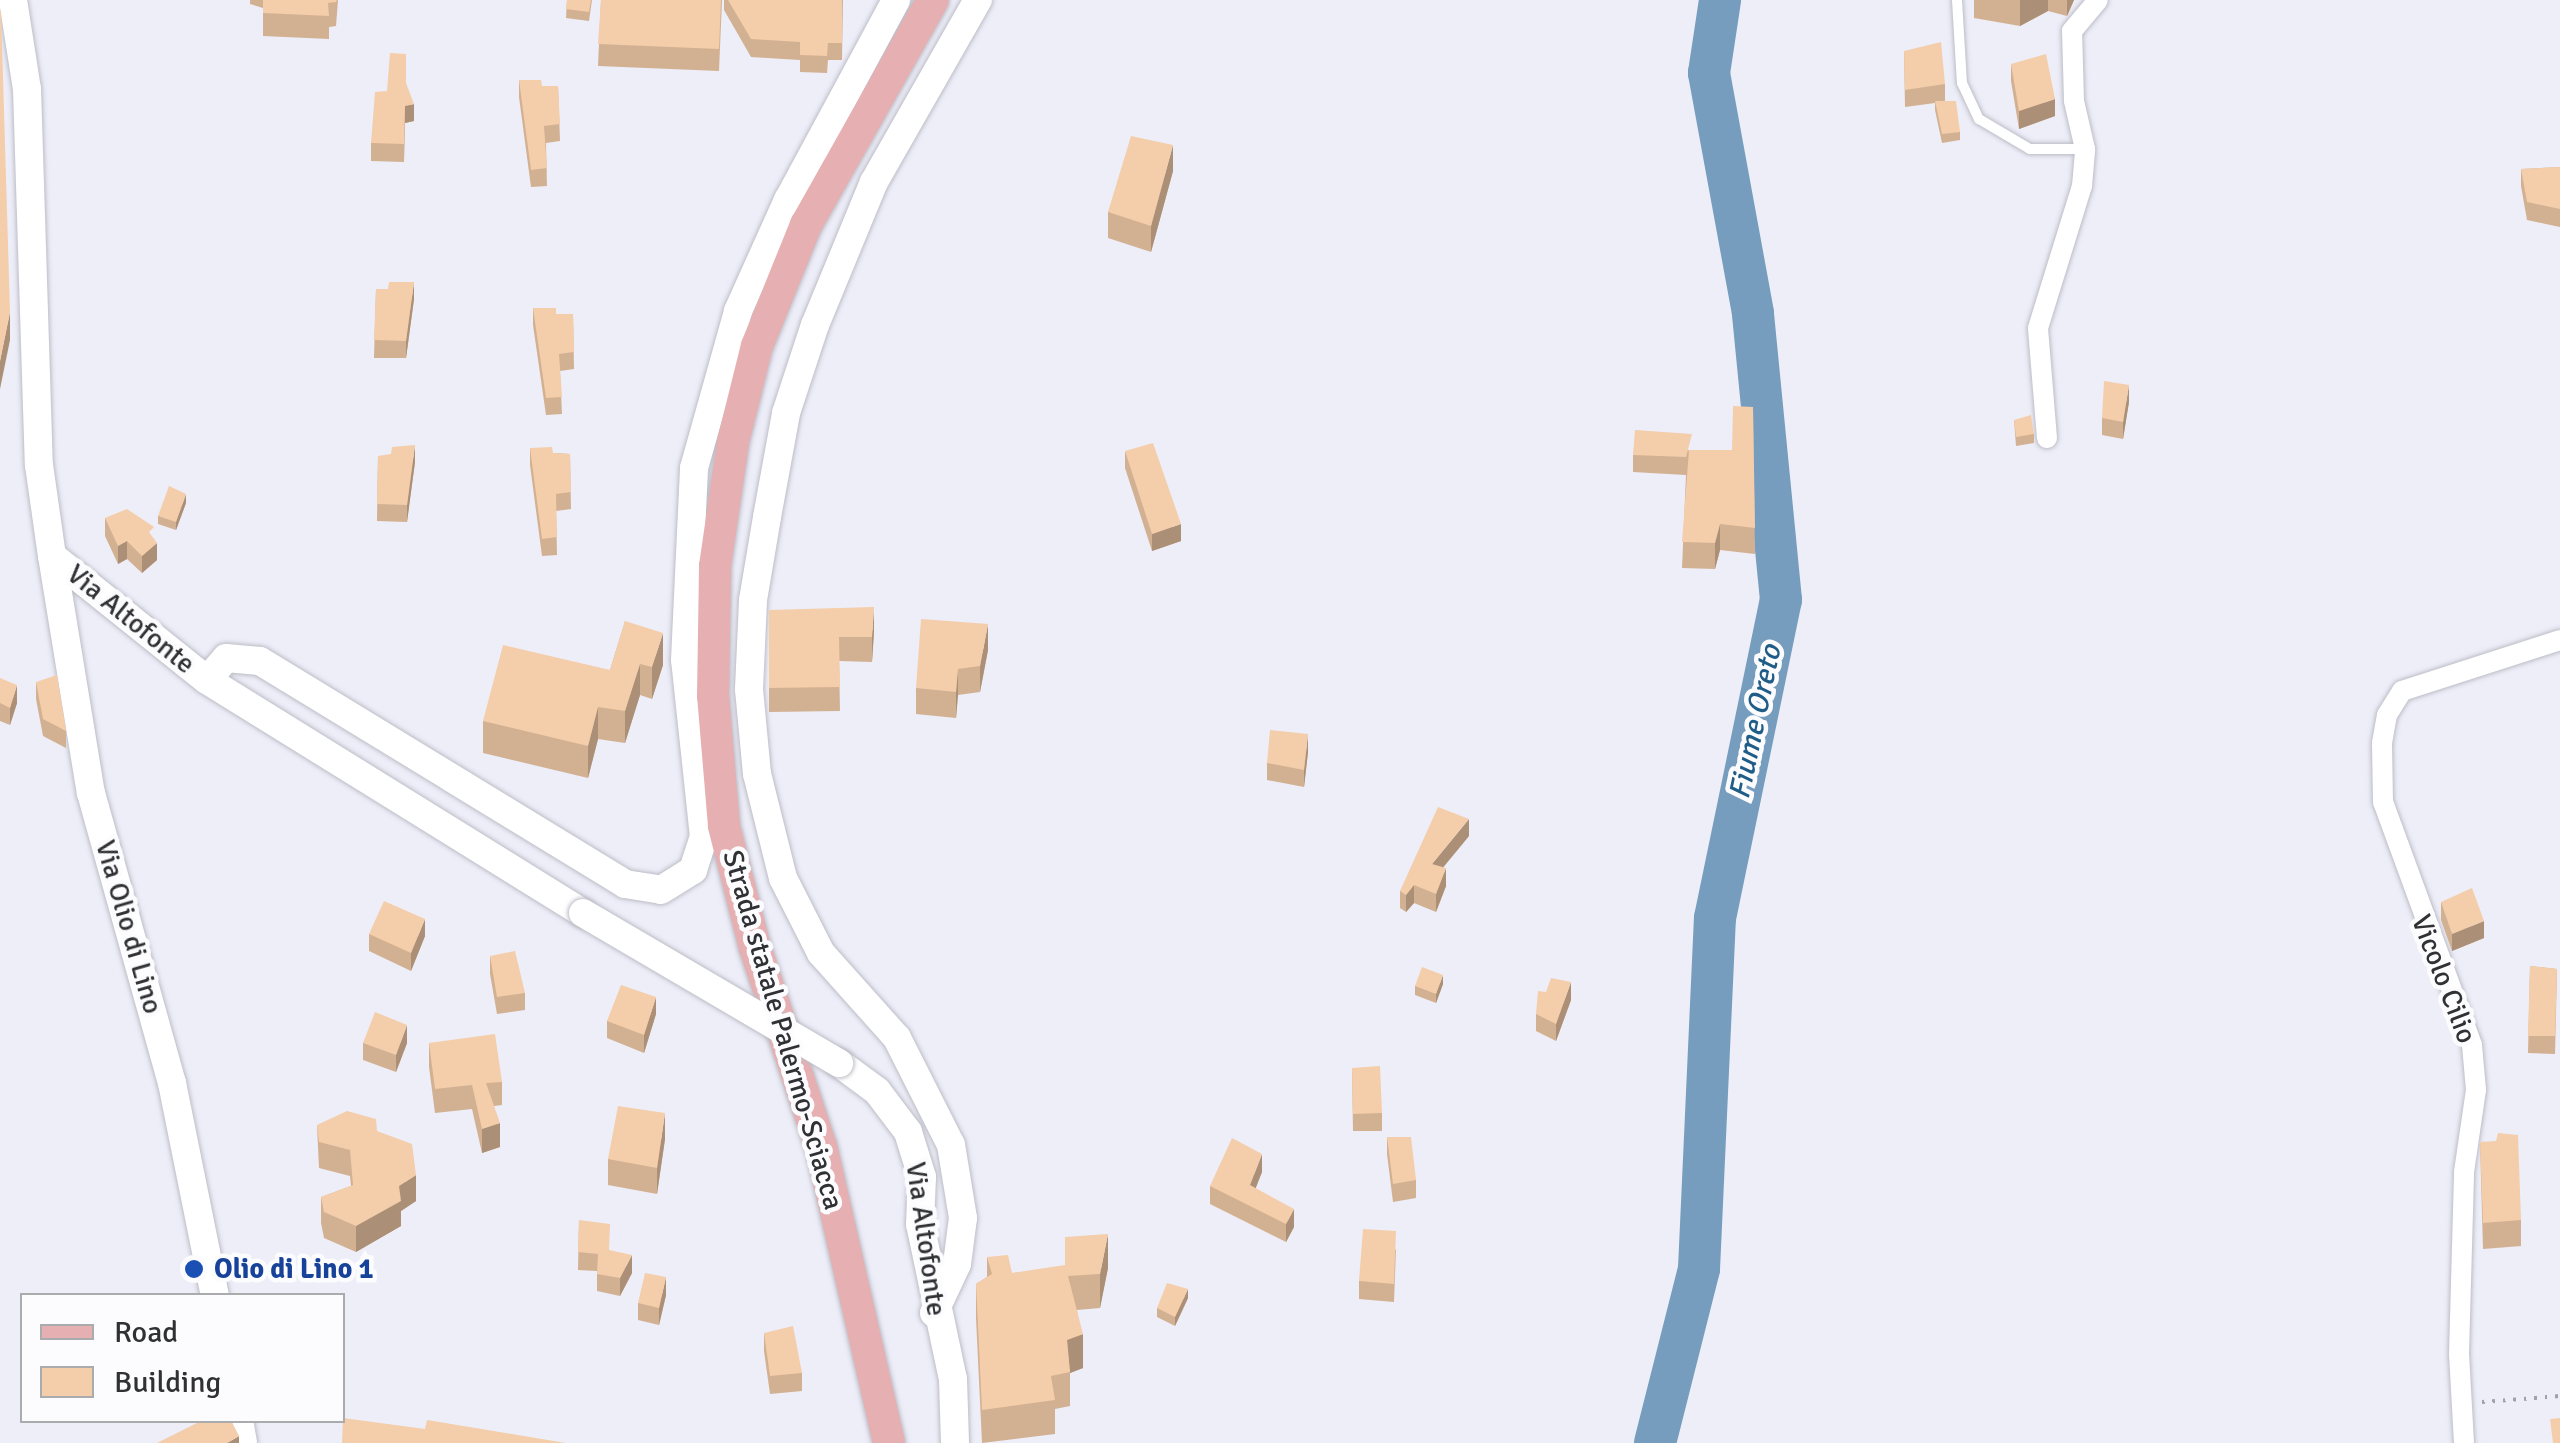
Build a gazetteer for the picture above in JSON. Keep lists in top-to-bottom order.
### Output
{
  "streets": {
    "main road": ["Via Altofonte", "Via Olio di Lino", "Strada statale Palermo-Sciacca"],
    "street": ["Vicolo Cilio"]
  },
  "crossings": [
    ["Via Altofonte", "Via Olio di Lino"]
  ],
  "water": ["Fiume Oreto"],
  "places": ["Olio di Lino 1"],
  "legend": ["Road", "Building"]
}
